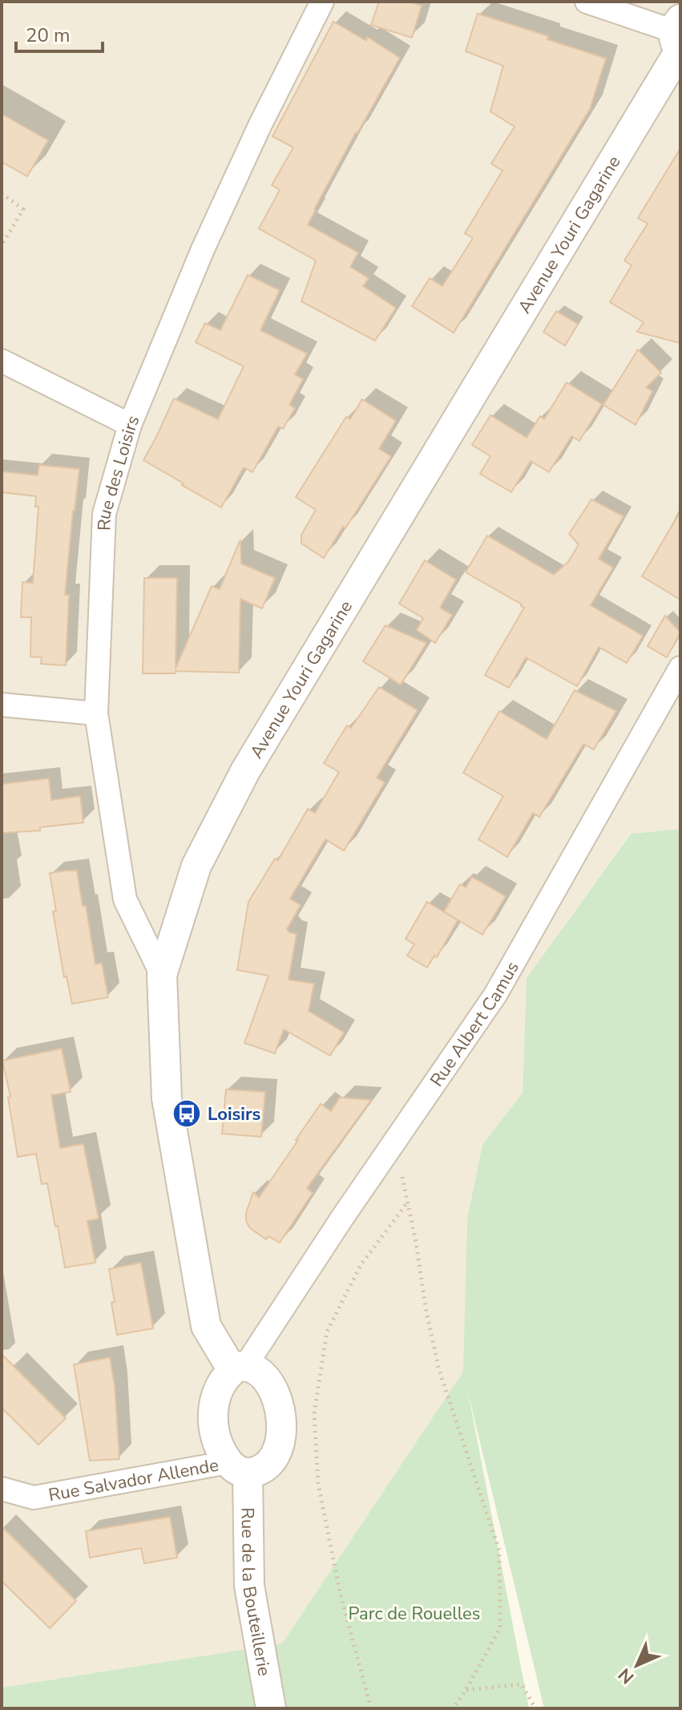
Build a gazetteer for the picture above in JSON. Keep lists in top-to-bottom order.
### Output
{
  "streets": {
    "street": [
      "Avenue Youri Gagarine",
      "Rue des Loisirs",
      "Rue Albert Camus",
      "Rue Salvador Allende",
      "Rue de la Bouteillerie"
    ]
  },
  "crossings": [
    ["Avenue Youri Gagarine", "Rue des Loisirs"],
    ["Avenue Youri Gagarine", "Rue Albert Camus"],
    ["Avenue Youri Gagarine", "Rue Salvador Allende"],
    ["Avenue Youri Gagarine", "Rue de la Bouteillerie"],
    ["Rue Albert Camus", "Rue Salvador Allende"],
    ["Rue Albert Camus", "Rue de la Bouteillerie"],
    ["Rue Salvador Allende", "Rue de la Bouteillerie"]
  ],
  "parks": ["Parc de Rouelles"],
  "places": {
    "bus stop": ["Loisirs"]
  },
  "scale_bar": "20 m",
  "north": "bottom left"
}
